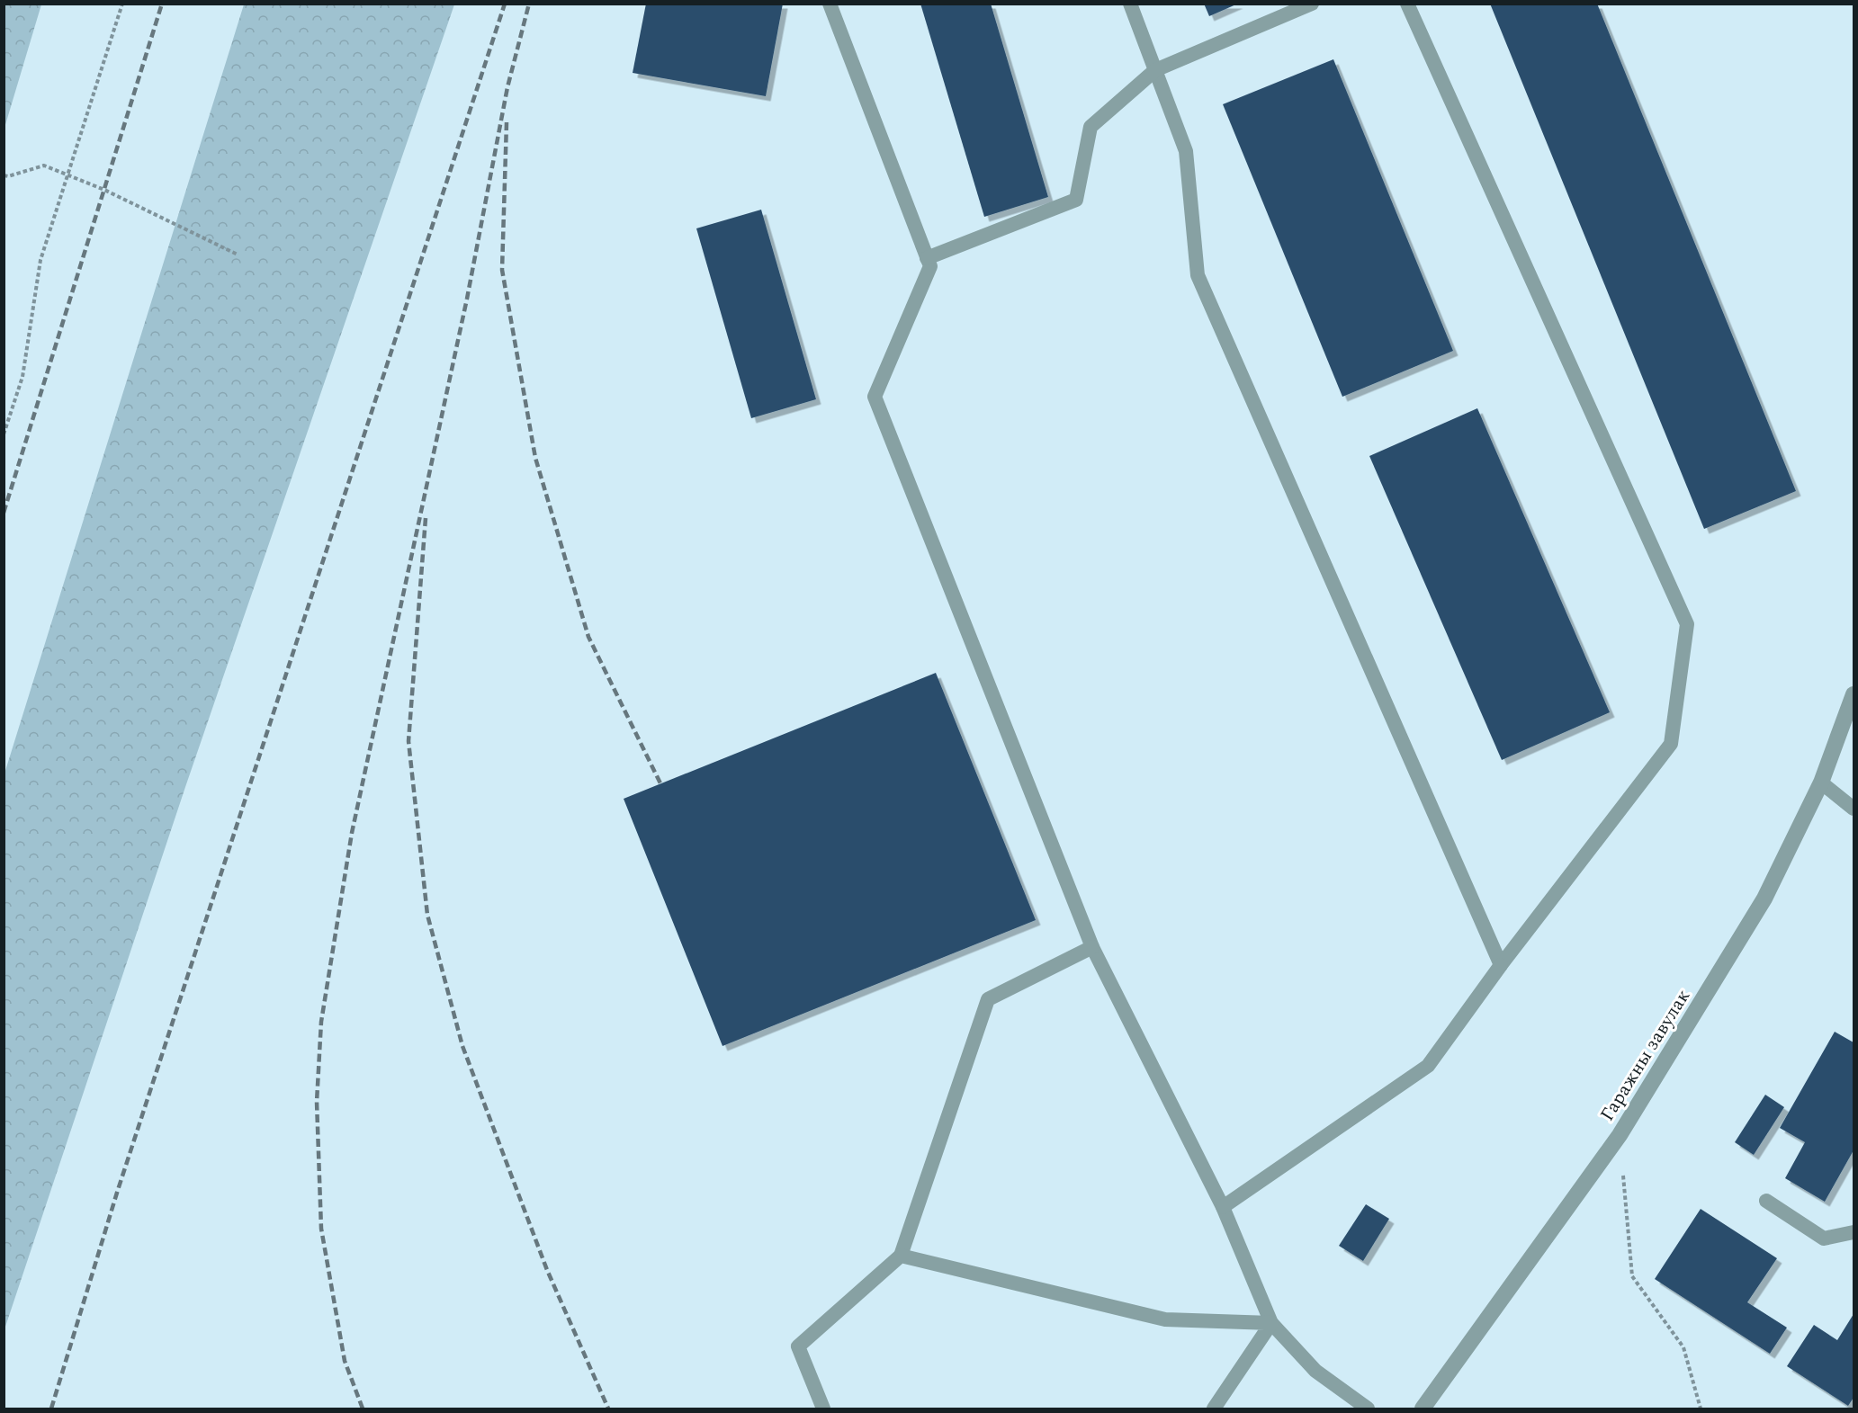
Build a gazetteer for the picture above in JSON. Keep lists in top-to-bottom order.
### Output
{
  "streets": {
    "street": ["Гаражны завулак"]
  }
}
